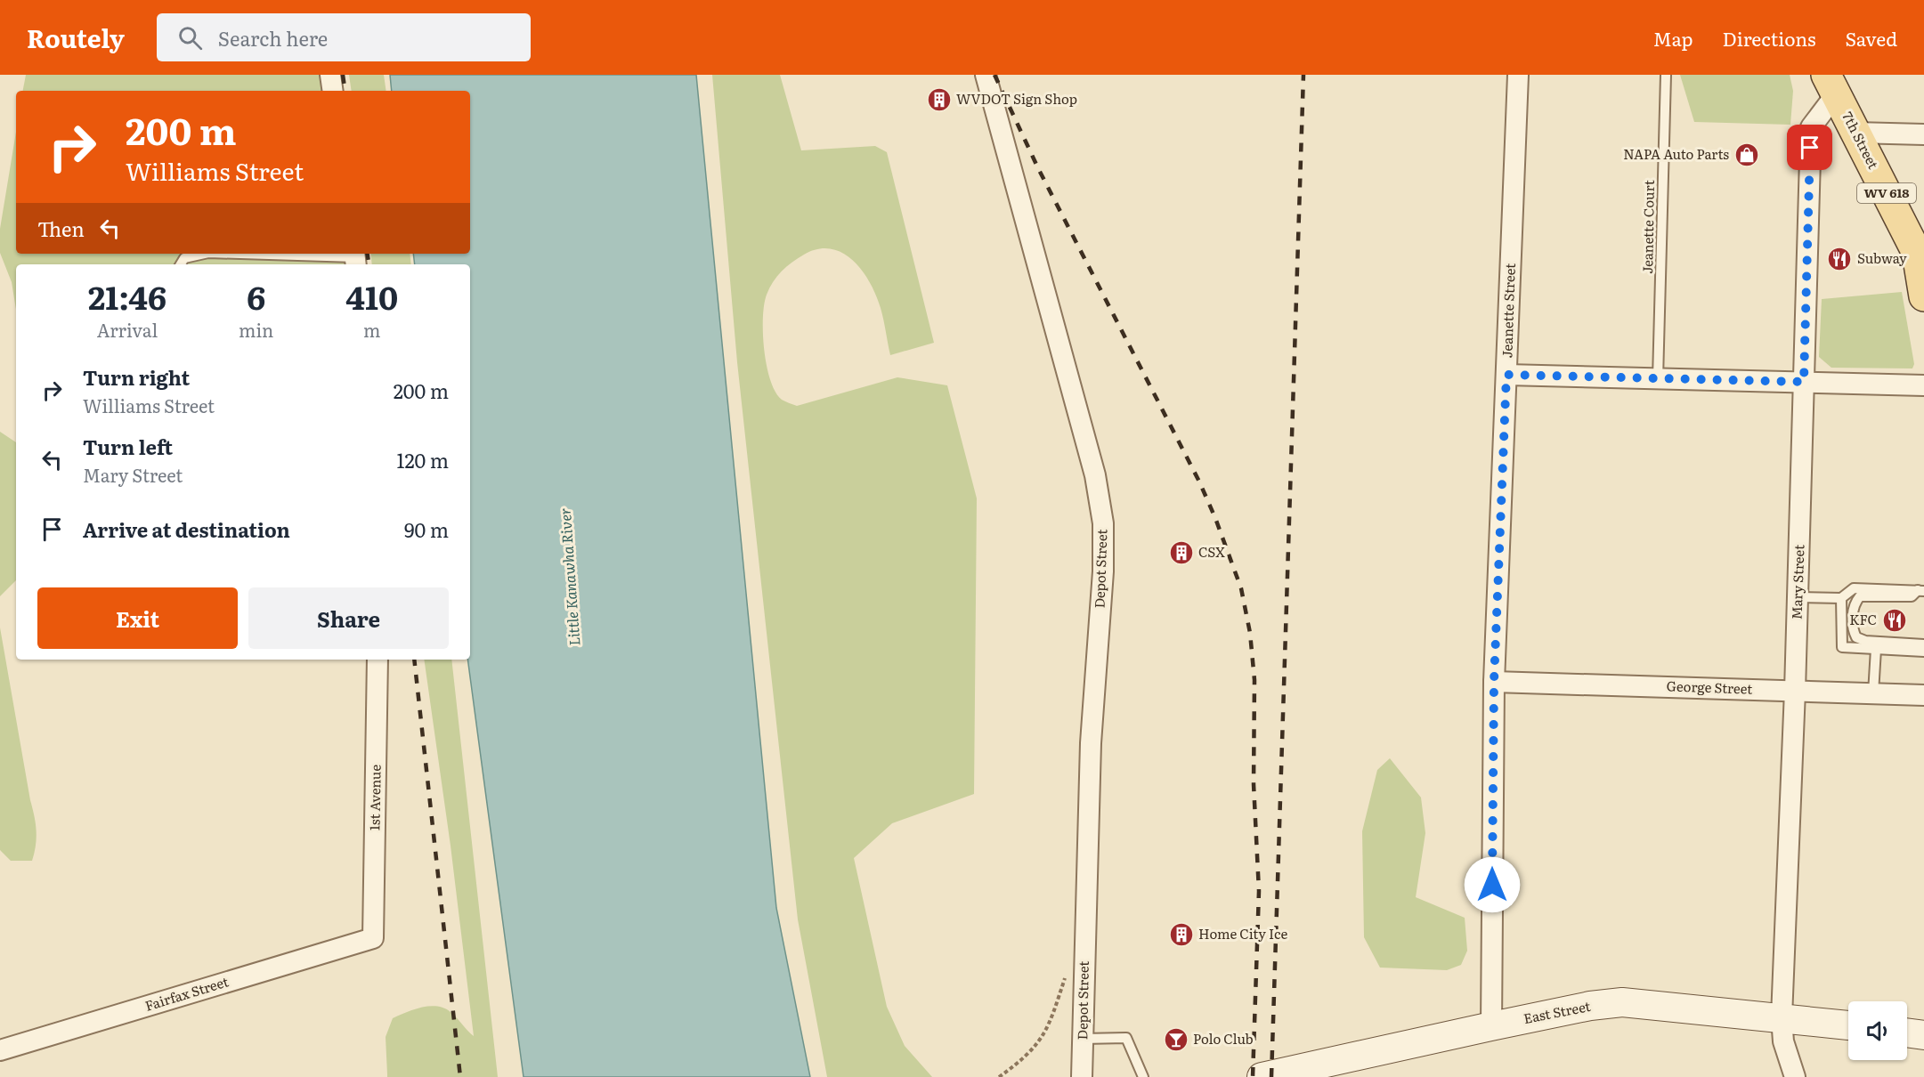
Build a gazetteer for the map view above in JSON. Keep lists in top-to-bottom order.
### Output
{
  "streets": {
    "main road": ["7th Street", "WV 618", "East Street"],
    "street": [
      "Jeanette Street",
      "Depot Street",
      "Mary Street",
      "George Street",
      "1st Avenue",
      "Fairfax Street"
    ],
    "lane": ["Jeanette Court"]
  },
  "crossings": [
    ["7th Street", "Mary Street"],
    ["Jeanette Street", "George Street"],
    ["Jeanette Street", "East Street"],
    ["Mary Street", "George Street"],
    ["Mary Street", "East Street"],
    ["1st Avenue", "Fairfax Street"]
  ],
  "water": ["Little Kanawha River"],
  "places": {
    "building": ["WVDOT Sign Shop", "CSX", "Home City Ice"],
    "shop": ["NAPA Auto Parts"],
    "restaurant": ["Subway", "KFC"],
    "bar": ["Polo Club"]
  },
  "page": {
    "header": "Routely",
    "search": "Search here",
    "nav": ["Map", "Directions", "Saved"],
    "turn": ["200 m", "Williams Street"],
    "then": "Then",
    "eta": [
      "21:46",
      "Arrival",
      "6",
      "min",
      "410",
      "m"
    ],
    "list": [
      {
        "name": "Turn right",
        "note": "Williams Street",
        "value": "200 m"
      },
      {
        "name": "Turn left",
        "note": "Mary Street",
        "value": "120 m"
      },
      {
        "name": "Arrive at destination",
        "value": "90 m"
      }
    ],
    "buttons": ["Exit", "Share"]
  }
}
